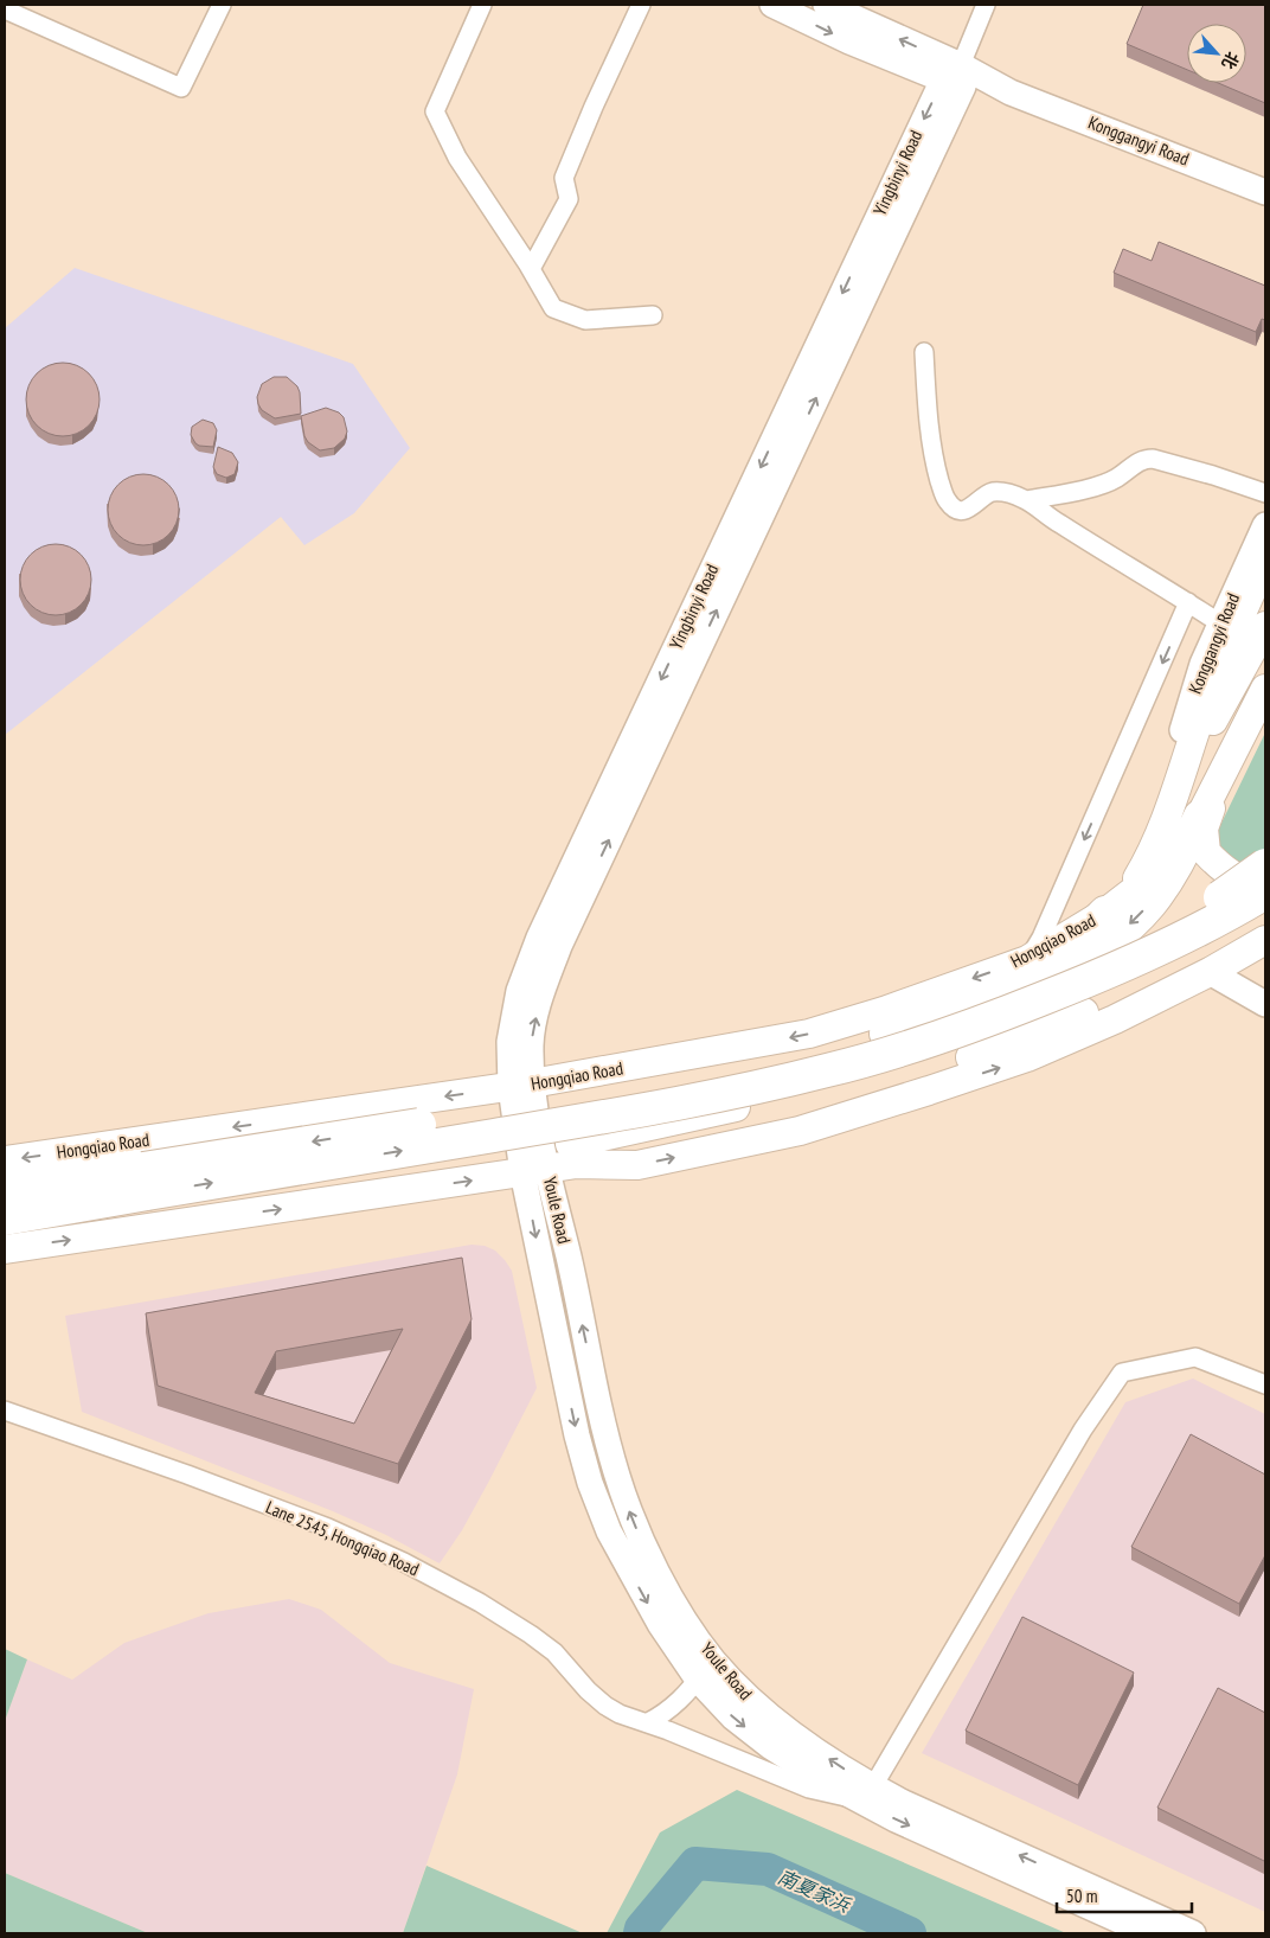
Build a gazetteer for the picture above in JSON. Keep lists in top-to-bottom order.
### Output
{
  "streets": {
    "main road": [
      "Konggangyi Road",
      "Yingbinyi Road",
      "Hongqiao Road",
      "Youle Road"
    ],
    "street": ["Lane 2545, Hongqiao Road"]
  },
  "crossings": [
    ["Konggangyi Road", "Yingbinyi Road"],
    ["Konggangyi Road", "Hongqiao Road"],
    ["Yingbinyi Road", "Hongqiao Road"],
    ["Yingbinyi Road", "Youle Road"],
    ["Youle Road", "Lane 2545, Hongqiao Road"]
  ],
  "water": ["南夏家浜"],
  "scale_bar": "50 m",
  "north": "bottom right"
}
